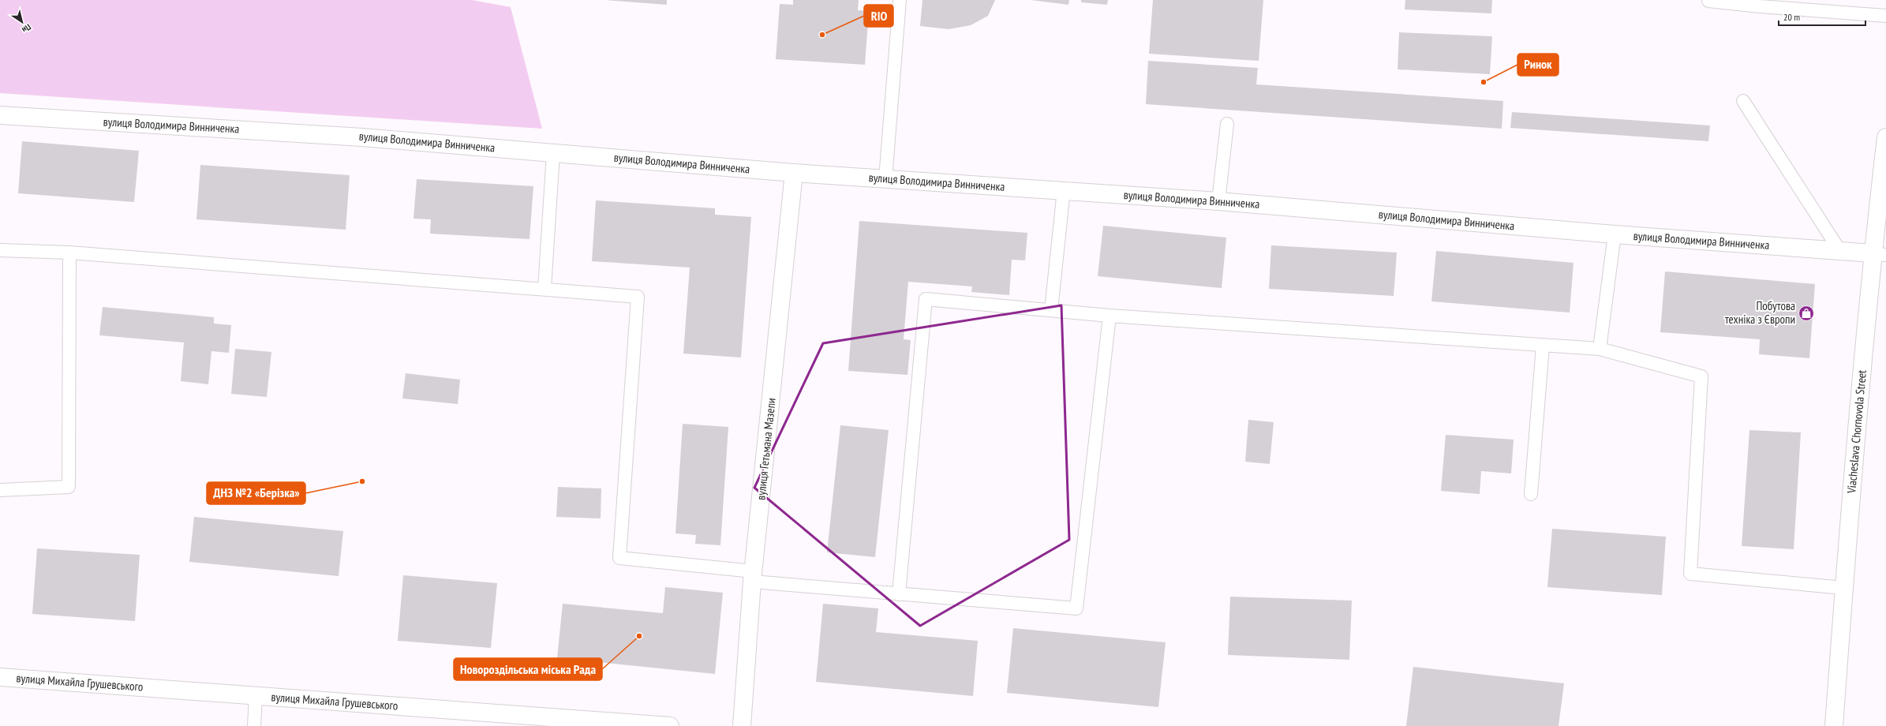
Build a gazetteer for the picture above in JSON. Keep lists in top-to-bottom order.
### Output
{
  "streets": {
    "street": [
      "вулиця Володимира Винниченка",
      "Viacheslava Chornovola Street",
      "вулиця Гетьмана Мазепи",
      "вулиця Михайла Грушевського"
    ]
  },
  "crossings": [
    ["вулиця Володимира Винниченка", "Viacheslava Chornovola Street"],
    ["вулиця Володимира Винниченка", "вулиця Гетьмана Мазепи"]
  ],
  "places": {
    "other": [
      "RIO",
      "Ринок",
      "ДНЗ №2 «Берізка»",
      "Новороздільська міська Рада"
    ],
    "shop": ["Побутова техніка з Європи"]
  },
  "scale_bar": "20 m",
  "north": "bottom right"
}
